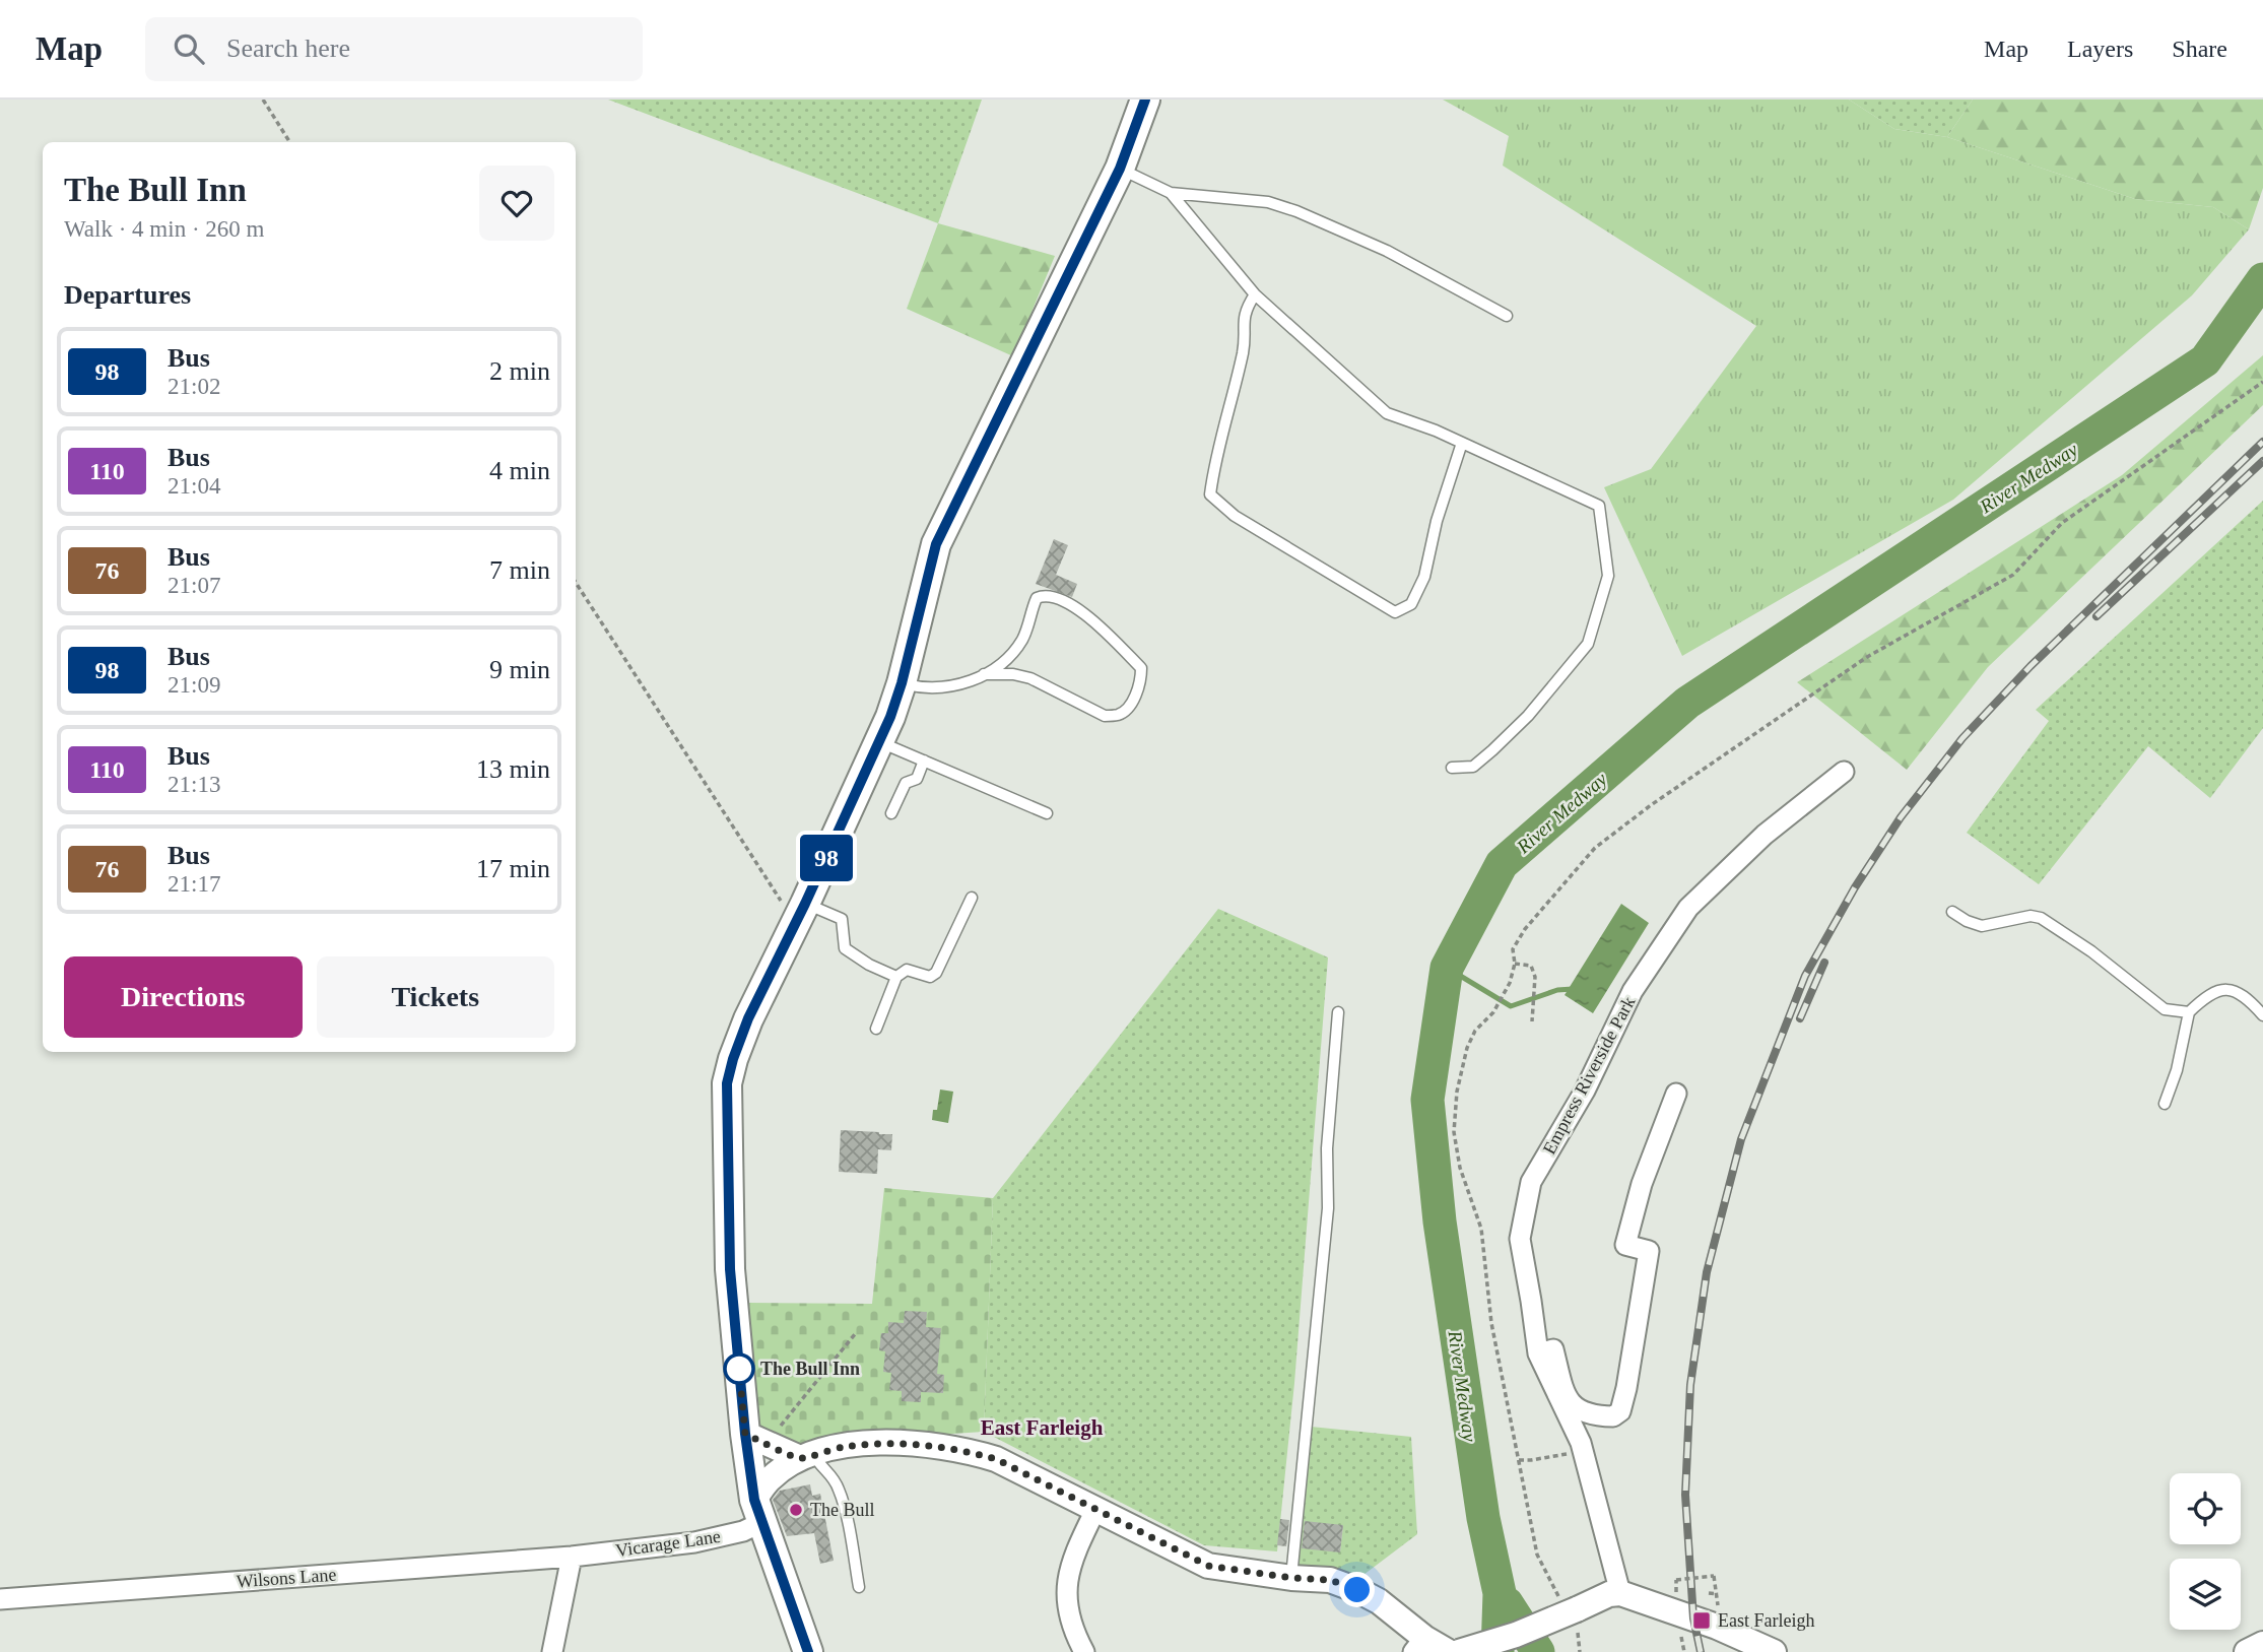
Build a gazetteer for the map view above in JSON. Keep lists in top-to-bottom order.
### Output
{
  "streets": {
    "street": ["Empress Riverside Park", "Vicarage Lane", "Wilsons Lane"]
  },
  "crossings": [
    ["Vicarage Lane", "Wilsons Lane"]
  ],
  "districts": ["East Farleigh"],
  "water": ["River Medway"],
  "places": {
    "other": ["The Bull Inn", "The Bull"],
    "transit": ["East Farleigh"]
  },
  "lines": ["bus line 98"],
  "page": {
    "header": "Map",
    "search": "Search here",
    "nav": ["Map", "Layers", "Share"],
    "on_map": "98",
    "heading": [
      ["The Bull Inn", "Walk · 4 min · 260 m"],
      "Departures"
    ],
    "list": [
      {
        "mark": "98",
        "name": "Bus",
        "note": "21:02",
        "value": "2 min"
      },
      {
        "mark": "110",
        "name": "Bus",
        "note": "21:04",
        "value": "4 min"
      },
      {
        "mark": "76",
        "name": "Bus",
        "note": "21:07",
        "value": "7 min"
      },
      {
        "mark": "98",
        "name": "Bus",
        "note": "21:09",
        "value": "9 min"
      },
      {
        "mark": "110",
        "name": "Bus",
        "note": "21:13",
        "value": "13 min"
      },
      {
        "mark": "76",
        "name": "Bus",
        "note": "21:17",
        "value": "17 min"
      }
    ],
    "buttons": ["Directions", "Tickets"]
  }
}
